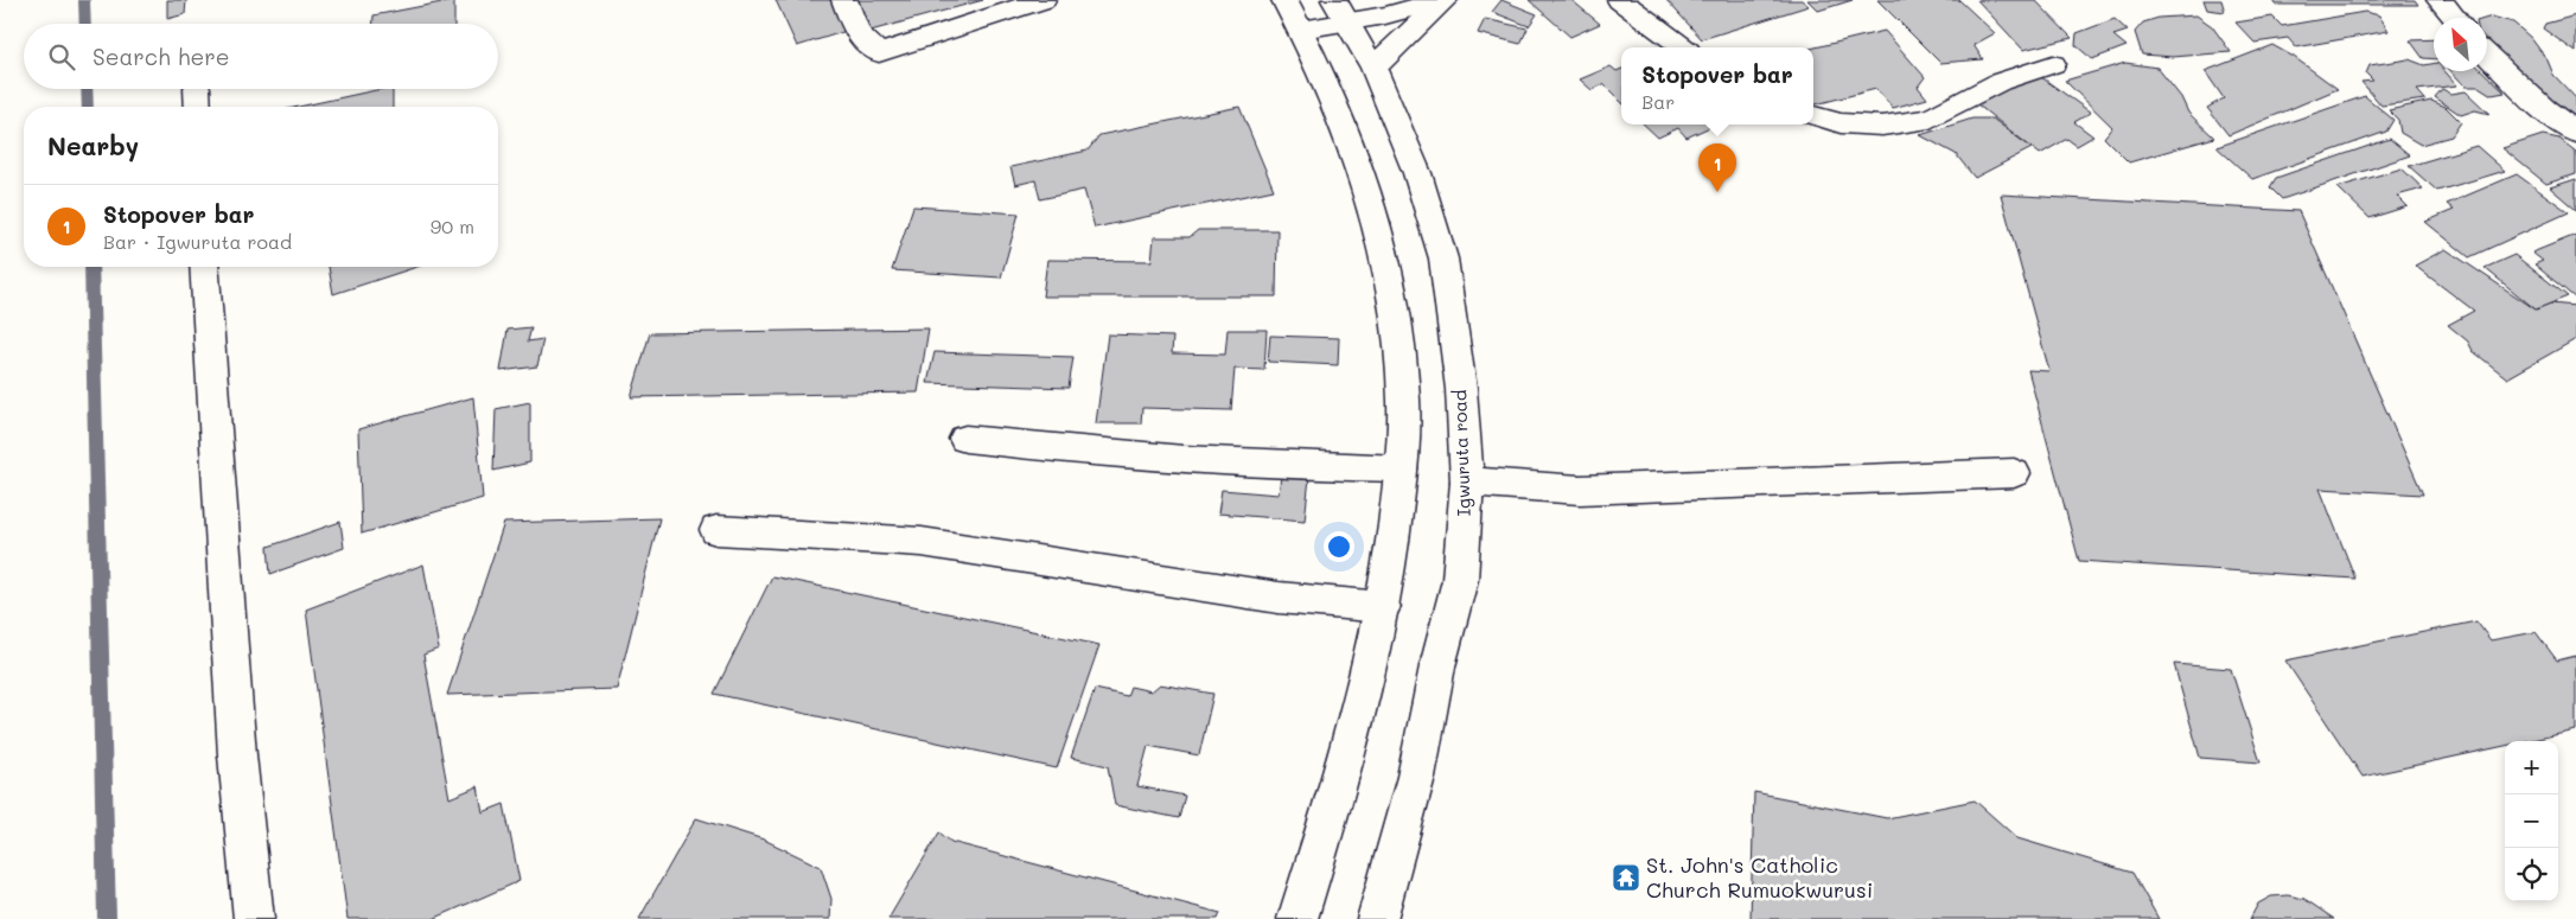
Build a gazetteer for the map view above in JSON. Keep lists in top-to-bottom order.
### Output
{
  "streets": {
    "main road": ["Igwuruta road"]
  },
  "places": {
    "temple": ["St. John's Catholic Church Rumuokwurusi"]
  },
  "north": "top left",
  "page": {
    "search": "Search here",
    "popup": ["Stopover bar", "Bar"],
    "heading": "Nearby",
    "pins": "1",
    "list": [
      {
        "mark": "1",
        "name": "Stopover bar",
        "note": "Bar · Igwuruta road",
        "value": "90 m"
      }
    ],
    "map_buttons": ["+", "−"]
  }
}
